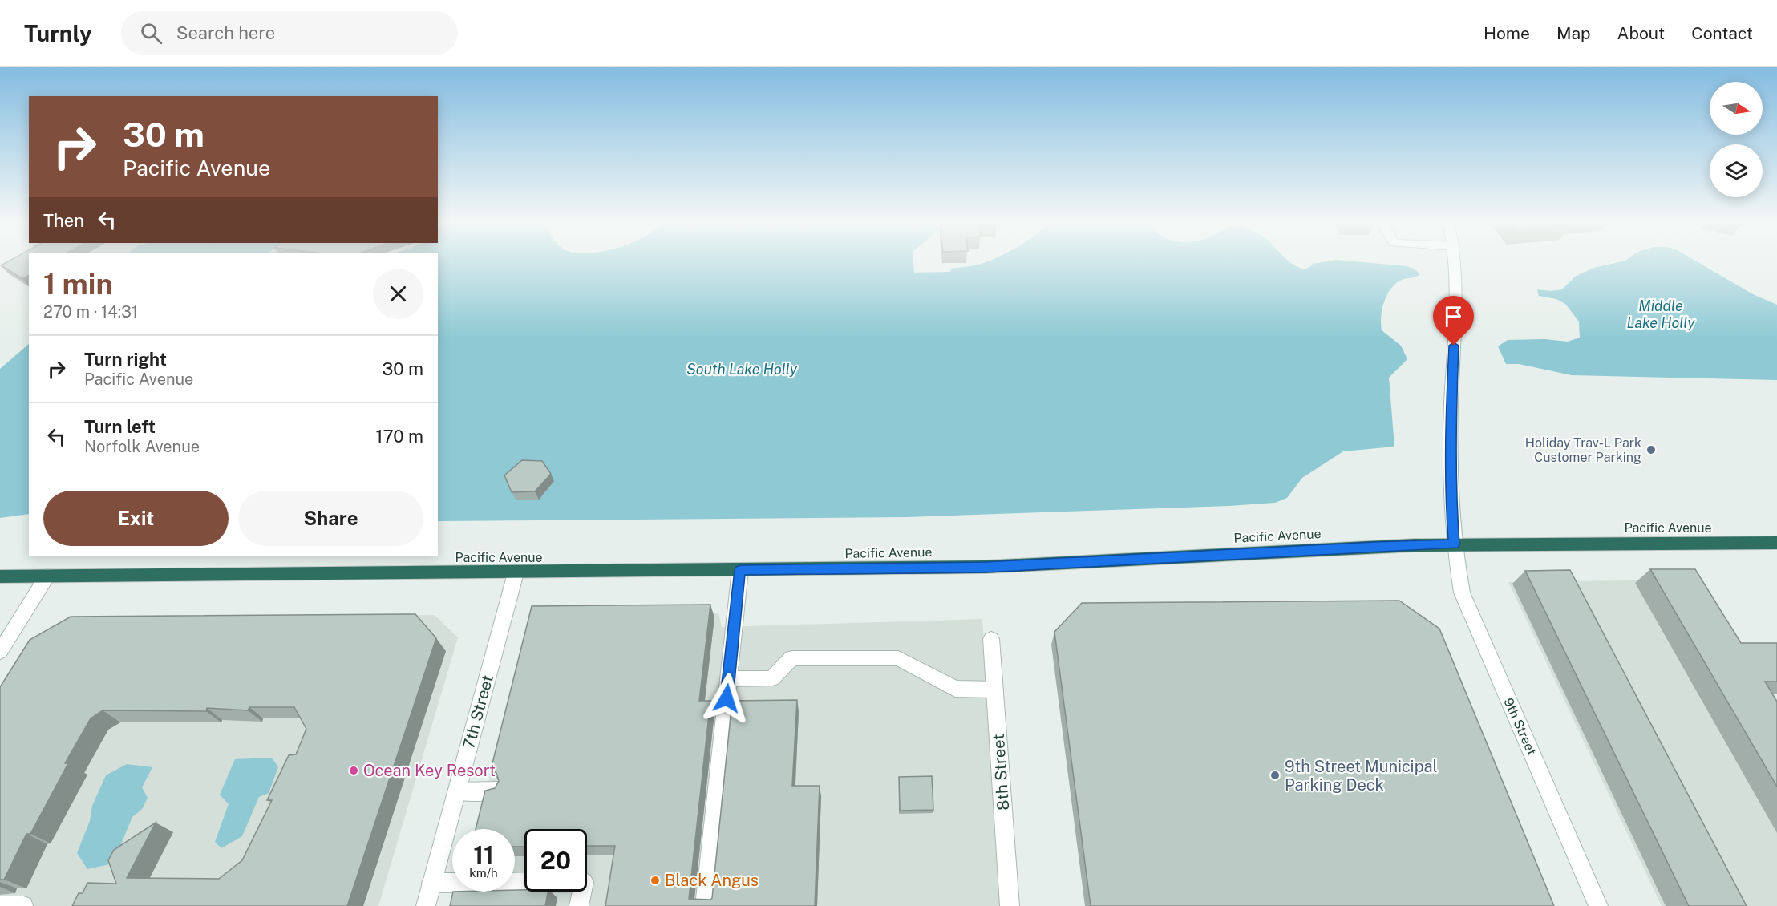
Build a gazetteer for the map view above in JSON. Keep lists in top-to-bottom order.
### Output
{
  "streets": {
    "highway": ["Pacific Avenue"],
    "main road": ["7th Street", "9th Street", "8th Street"]
  },
  "crossings": [
    ["Pacific Avenue", "7th Street"],
    ["Pacific Avenue", "9th Street"]
  ],
  "water": ["Middle Lake Holly", "South Lake Holly"],
  "places": [
    "Holiday Trav-L Park Customer Parking",
    "Ocean Key Resort",
    "9th Street Municipal Parking Deck",
    "Black Angus"
  ],
  "north": "right",
  "page": {
    "header": "Turnly",
    "search": "Search here",
    "nav": [
      "Home",
      "Map",
      "About",
      "Contact"
    ],
    "turn": ["30 m", "Pacific Avenue"],
    "then": "Then",
    "heading": ["1 min", "270 m · 14:31"],
    "list": [
      {
        "name": "Turn right",
        "note": "Pacific Avenue",
        "value": "30 m"
      },
      {
        "name": "Turn left",
        "note": "Norfolk Avenue",
        "value": "170 m"
      }
    ],
    "buttons": ["Exit", "Share"],
    "speed": "11 km/h",
    "limit": "20"
  }
}
